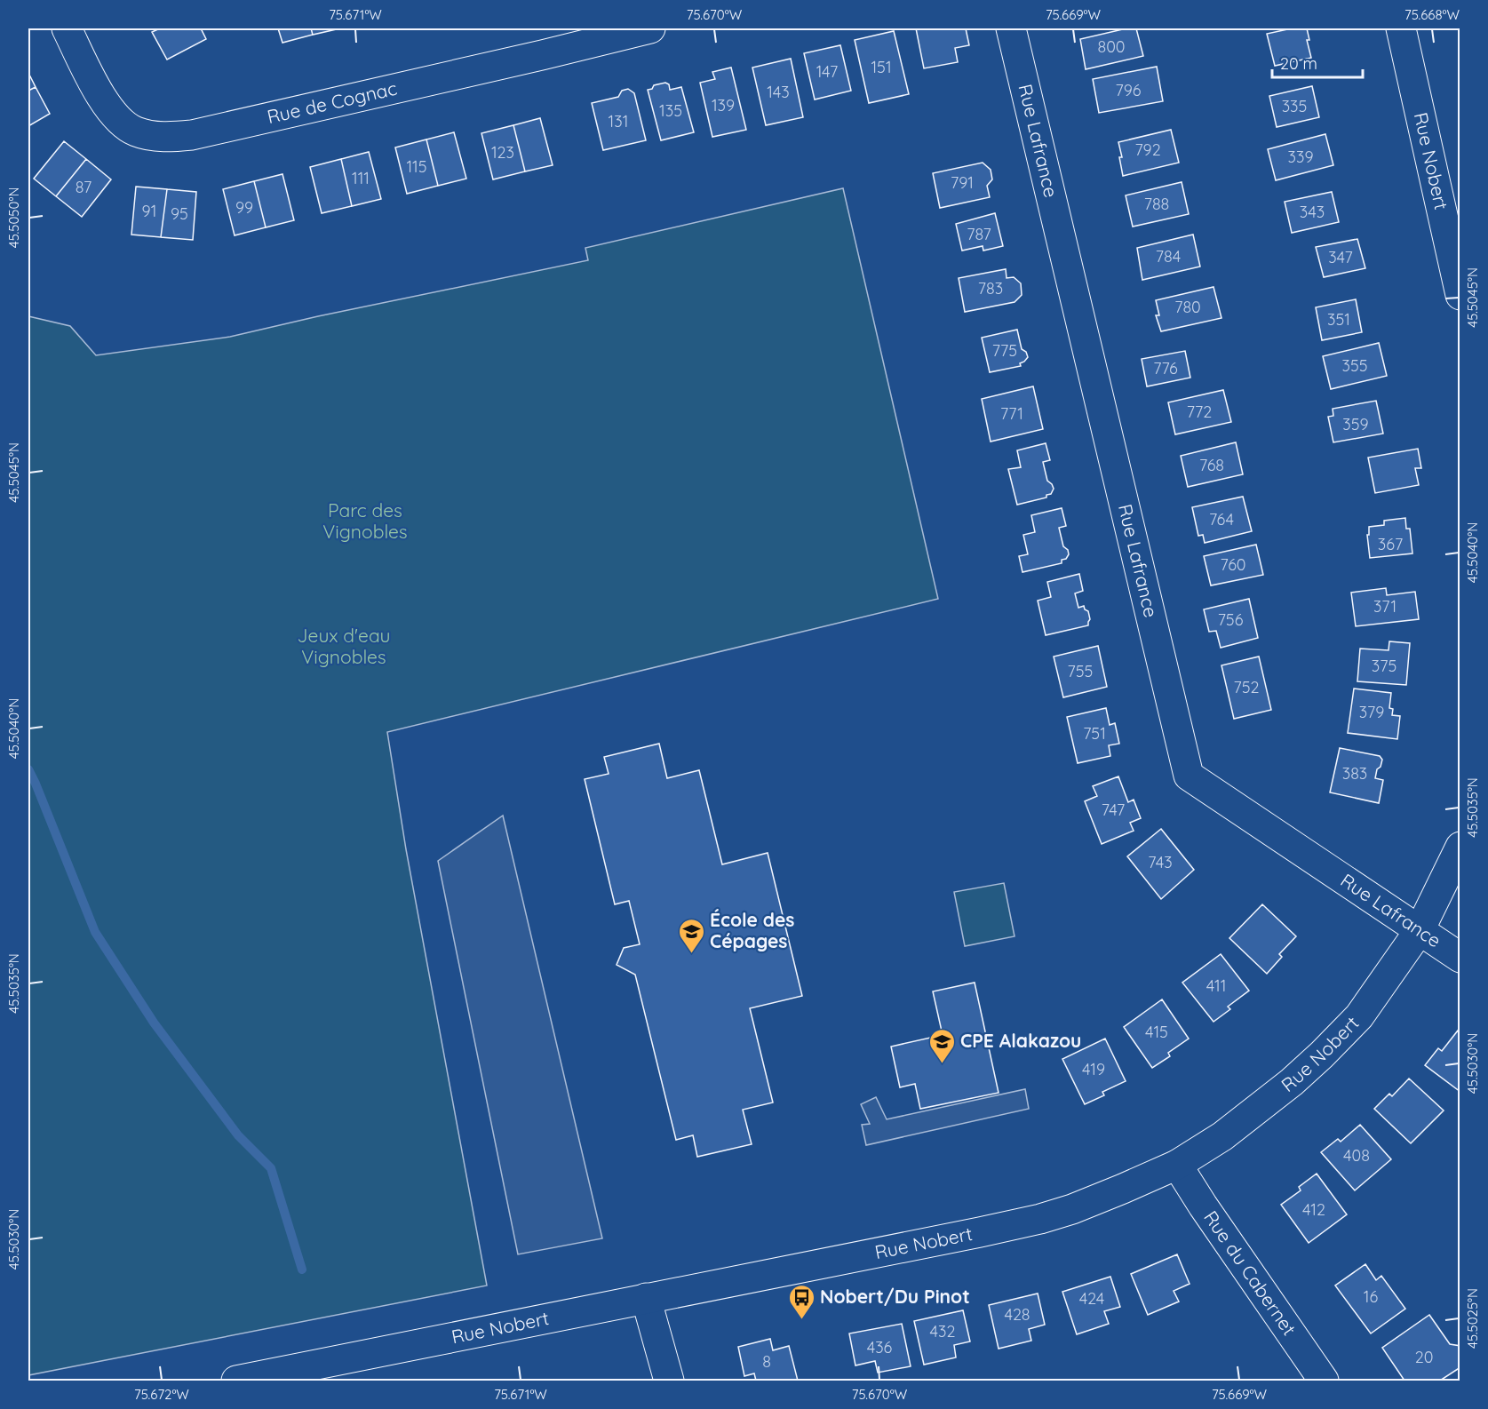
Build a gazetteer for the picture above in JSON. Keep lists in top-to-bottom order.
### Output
{
  "streets": {
    "street": [
      "Rue de Cognac",
      "Rue Lafrance",
      "Rue Nobert",
      "Rue du Cabernet"
    ]
  },
  "crossings": [
    ["Rue Lafrance", "Rue Nobert"],
    ["Rue Nobert", "Rue du Cabernet"]
  ],
  "parks": ["Parc des Vignobles", "Jeux d'eau Vignobles"],
  "places": {
    "school or university": ["École des Cépages", "CPE Alakazou"],
    "bus stop": ["Nobert/Du Pinot"]
  },
  "house_numbers": [
    "800",
    "151",
    "147",
    "796",
    "143",
    "139",
    "335",
    "135",
    "131",
    "792",
    "123",
    "339",
    "115",
    "111",
    "791",
    "87",
    "788",
    "99",
    "91",
    "343",
    "95",
    "787",
    "784",
    "347",
    "783",
    "780",
    "351",
    "775",
    "355",
    "776",
    "772",
    "771",
    "359",
    "768",
    "764",
    "367",
    "760",
    "371",
    "756",
    "375",
    "755",
    "752",
    "379",
    "751",
    "383",
    "747",
    "743",
    "411",
    "415",
    "419",
    "408",
    "412",
    "16",
    "424",
    "428",
    "432",
    "436",
    "20",
    "8"
  ],
  "scale_bar": "20 m",
  "coordinates": [
    "75.671°W",
    "75.670°W",
    "75.669°W",
    "75.668°W",
    "45.5050°N",
    "45.5045°N",
    "45.5040°N",
    "45.5035°N",
    "45.5030°N",
    "45.5025°N",
    "75.672°W"
  ]
}
